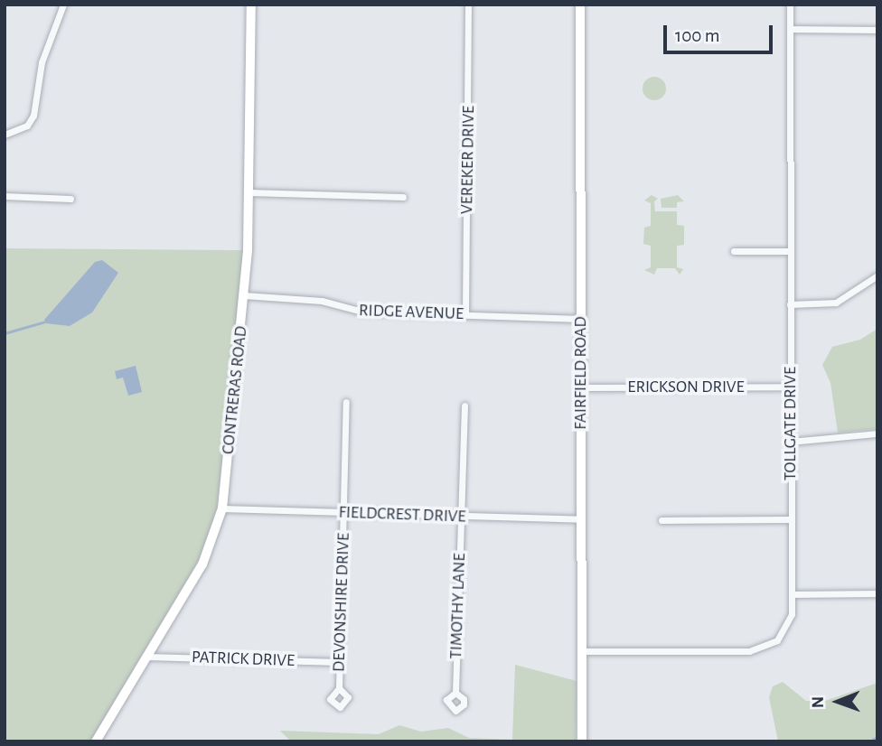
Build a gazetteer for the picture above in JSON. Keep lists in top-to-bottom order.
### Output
{
  "streets": {
    "street": [
      "VEREKER DRIVE",
      "RIDGE AVENUE",
      "FAIRFIELD ROAD",
      "ERICKSON DRIVE",
      "CONTRERAS ROAD",
      "TOLLGATE DRIVE",
      "FIELDCREST DRIVE",
      "DEVONSHIRE DRIVE",
      "TIMOTHY LANE",
      "PATRICK DRIVE"
    ]
  },
  "crossings": [
    ["VEREKER DRIVE", "RIDGE AVENUE"],
    ["RIDGE AVENUE", "FAIRFIELD ROAD"],
    ["RIDGE AVENUE", "CONTRERAS ROAD"],
    ["FAIRFIELD ROAD", "ERICKSON DRIVE"],
    ["FAIRFIELD ROAD", "TOLLGATE DRIVE"],
    ["FAIRFIELD ROAD", "FIELDCREST DRIVE"],
    ["ERICKSON DRIVE", "TOLLGATE DRIVE"],
    ["CONTRERAS ROAD", "FIELDCREST DRIVE"],
    ["CONTRERAS ROAD", "PATRICK DRIVE"],
    ["FIELDCREST DRIVE", "DEVONSHIRE DRIVE"],
    ["FIELDCREST DRIVE", "TIMOTHY LANE"],
    ["DEVONSHIRE DRIVE", "PATRICK DRIVE"]
  ],
  "scale_bar": "100 m",
  "north": "left"
}
